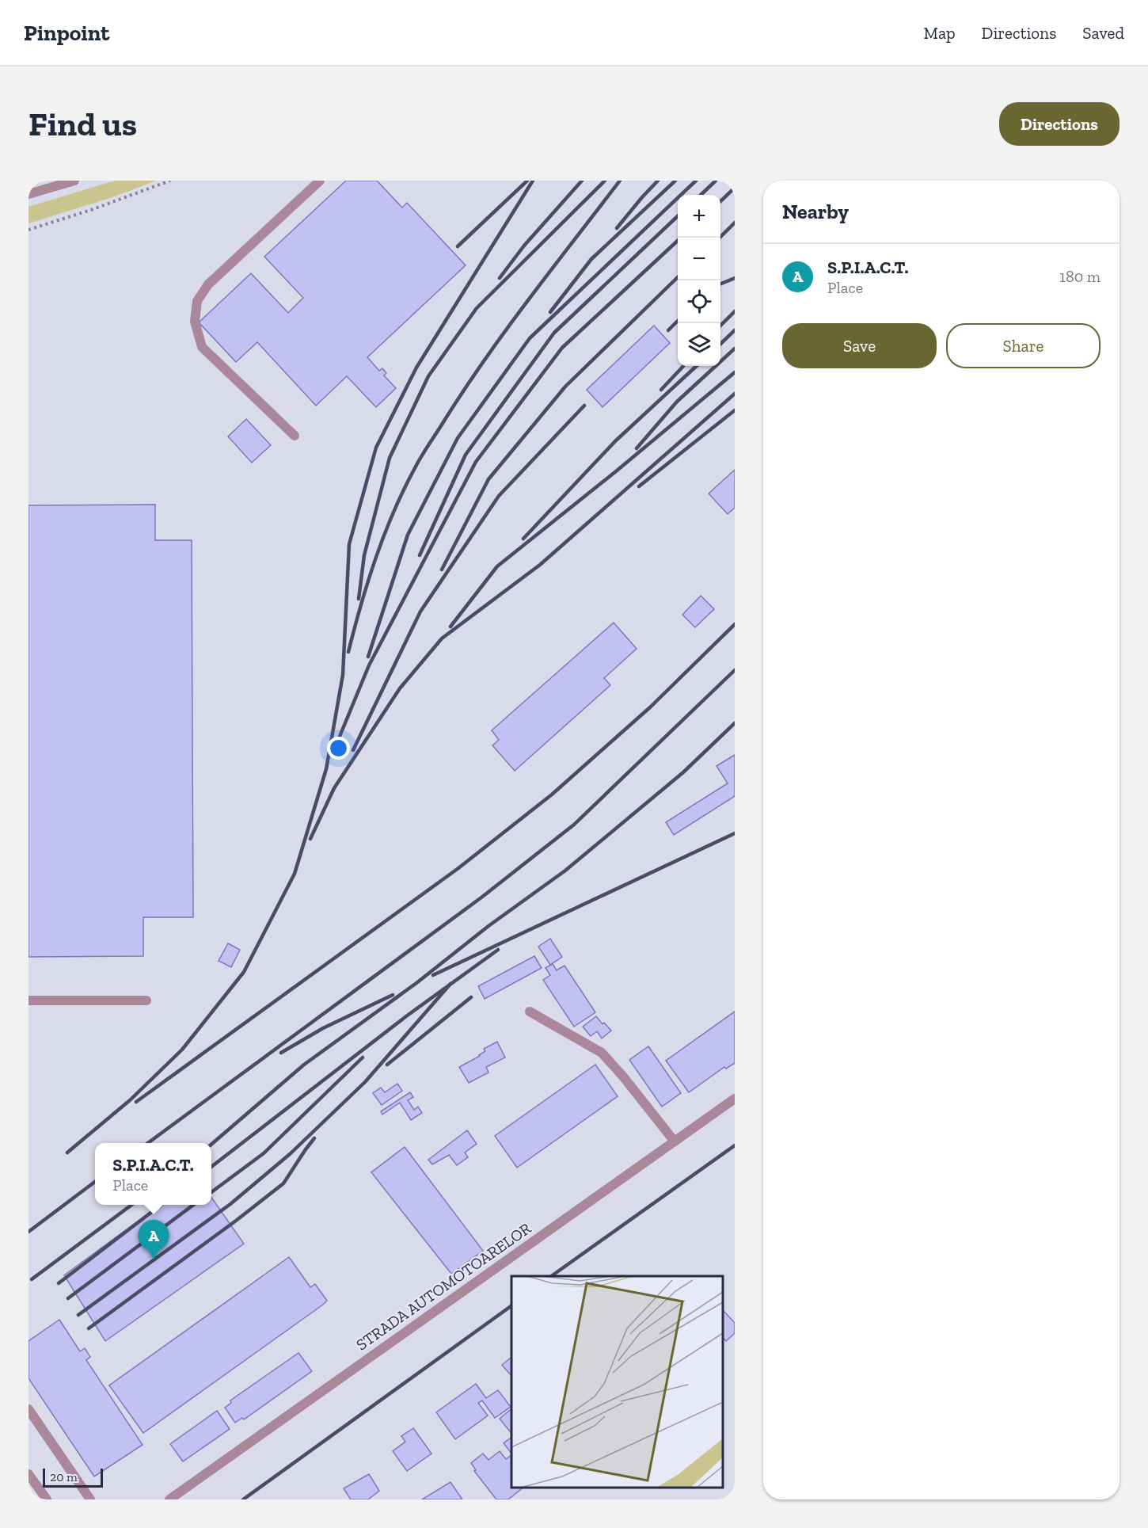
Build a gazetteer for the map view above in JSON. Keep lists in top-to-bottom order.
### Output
{
  "streets": {
    "street": ["STRADA AUTOMOTOARELOR"]
  },
  "scale_bar": "20 m",
  "page": {
    "header": "Pinpoint",
    "nav": ["Map", "Directions", "Saved"],
    "buttons": [
      "Directions",
      ["Save", "Share"]
    ],
    "title": "Find us",
    "heading": "Nearby",
    "map_buttons": ["+", "−"],
    "list": [
      {
        "mark": "A",
        "name": "S.P.I.A.C.T.",
        "note": "Place",
        "value": "180 m"
      }
    ],
    "popup": ["S.P.I.A.C.T.", "Place"],
    "pins": "A",
    "scale": "20 m"
  }
}
